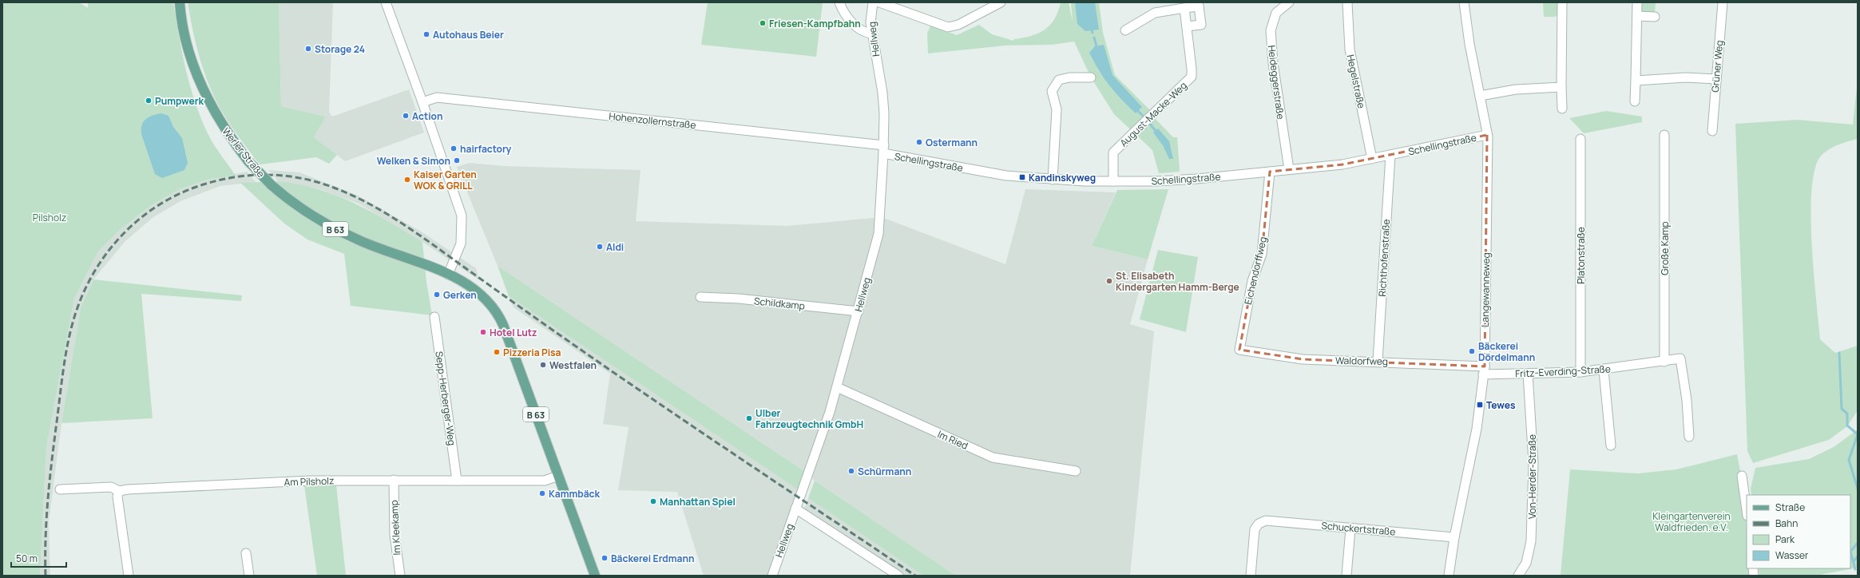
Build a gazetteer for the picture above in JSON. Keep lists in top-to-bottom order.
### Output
{
  "streets": {
    "main road": ["Werler Straße", "B 63"],
    "street": [
      "Hellweg",
      "Grüner Weg",
      "Hegelstraße",
      "Heideggerstraße",
      "August-Macke-Weg",
      "Hohenzollernstraße",
      "Schellingstraße",
      "Große Kamp",
      "Platonstraße",
      "Richthofenstraße",
      "Eichendorffweg",
      "Langewanneweg",
      "Schildkamp",
      "Waldorfweg",
      "Fritz-Everding-Straße",
      "Sepp-Herberger-Weg",
      "Im Ried",
      "Von-Herder-Straße",
      "Am Pilsholz",
      "Im Kleekamp",
      "Schuckertstraße"
    ]
  },
  "crossings": [
    ["Hellweg", "Hohenzollernstraße"],
    ["Hellweg", "Schellingstraße"],
    ["Hellweg", "Schildkamp"],
    ["Hellweg", "Im Ried"],
    ["Hegelstraße", "Schellingstraße"],
    ["Heideggerstraße", "Schellingstraße"],
    ["August-Macke-Weg", "Schellingstraße"],
    ["Hohenzollernstraße", "Schellingstraße"],
    ["Schellingstraße", "Richthofenstraße"],
    ["Schellingstraße", "Eichendorffweg"],
    ["Schellingstraße", "Langewanneweg"],
    ["Werler Straße", "Am Pilsholz"],
    ["Große Kamp", "Fritz-Everding-Straße"],
    ["Platonstraße", "Fritz-Everding-Straße"],
    ["Richthofenstraße", "Waldorfweg"],
    ["Eichendorffweg", "Waldorfweg"],
    ["Langewanneweg", "Waldorfweg"],
    ["Langewanneweg", "Fritz-Everding-Straße"],
    ["Langewanneweg", "Schuckertstraße"],
    ["Waldorfweg", "Fritz-Everding-Straße"],
    ["Fritz-Everding-Straße", "Von-Herder-Straße"],
    ["Sepp-Herberger-Weg", "Am Pilsholz"],
    ["Am Pilsholz", "Im Kleekamp"]
  ],
  "parks": ["Pilsholz", "Kleingartenverein Waldfrieden. e.V."],
  "places": {
    "other": [
      "Friesen-Kampfbahn",
      "Autohaus Beier",
      "Storage 24",
      "Pumpwerk",
      "Action",
      "Ostermann",
      "hairfactory",
      "Welken & Simon",
      "Kaiser Garten WOK & GRILL",
      "Aldi",
      "St. Elisabeth Kindergarten Hamm-Berge",
      "Gerken",
      "Hotel Lutz",
      "Bäckerei Dördelmann",
      "Pizzeria Pisa",
      "Westfalen",
      "Ulber Fahrzeugtechnik GmbH",
      "Schürmann",
      "Kammbäck",
      "Manhattan Spiel",
      "Bäckerei Erdmann"
    ],
    "transit": ["Kandinskyweg", "Tewes"]
  },
  "legend": [
    "Straße",
    "Bahn",
    "Park",
    "Wasser"
  ],
  "scale_bar": "50 m"
}
